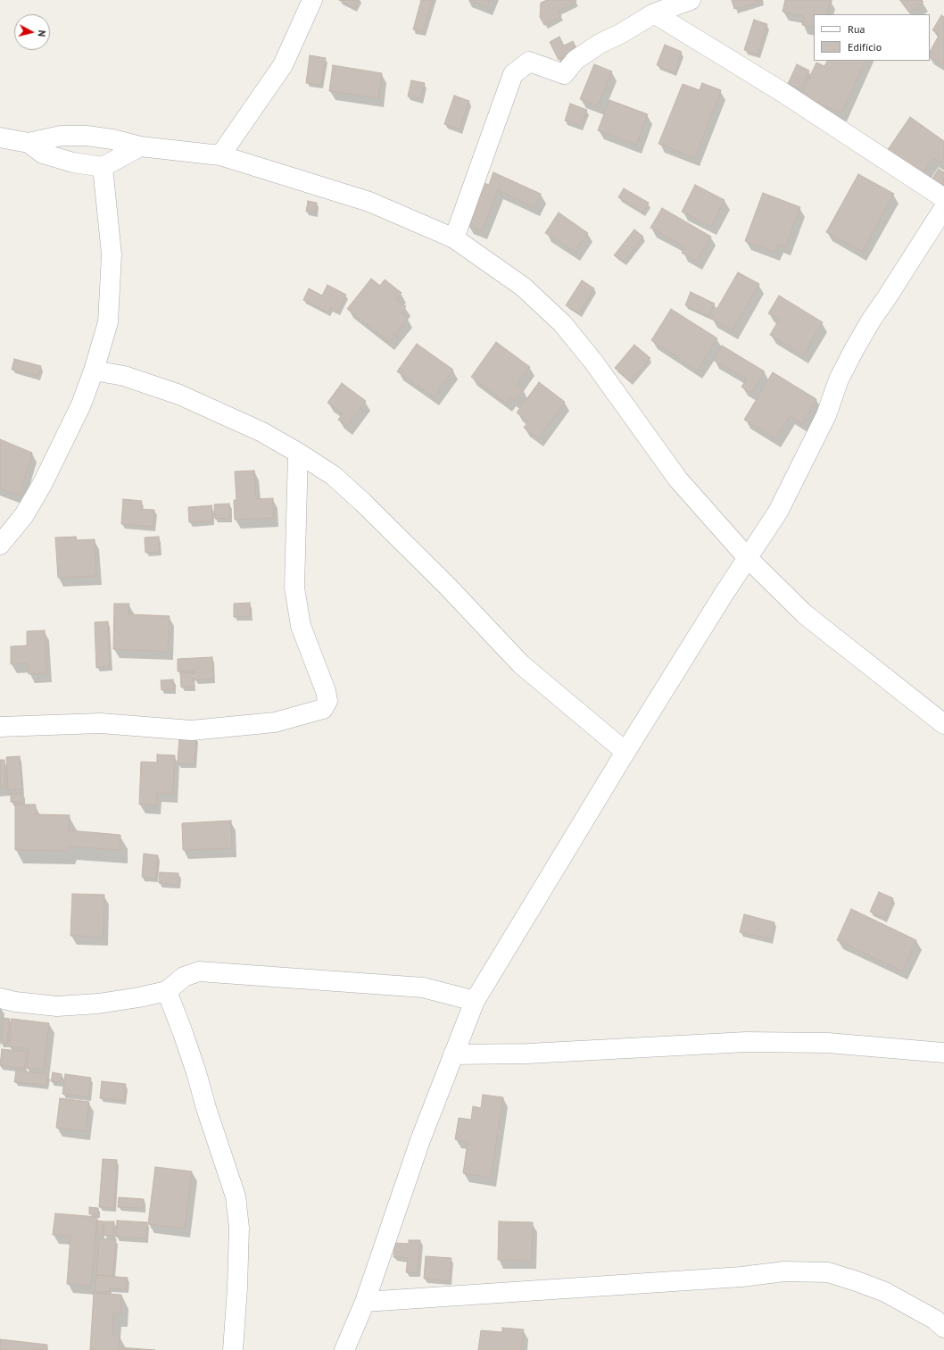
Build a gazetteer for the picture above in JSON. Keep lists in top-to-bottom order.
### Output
{
  "legend": ["Rua", "Edifício"],
  "north": "right"
}
